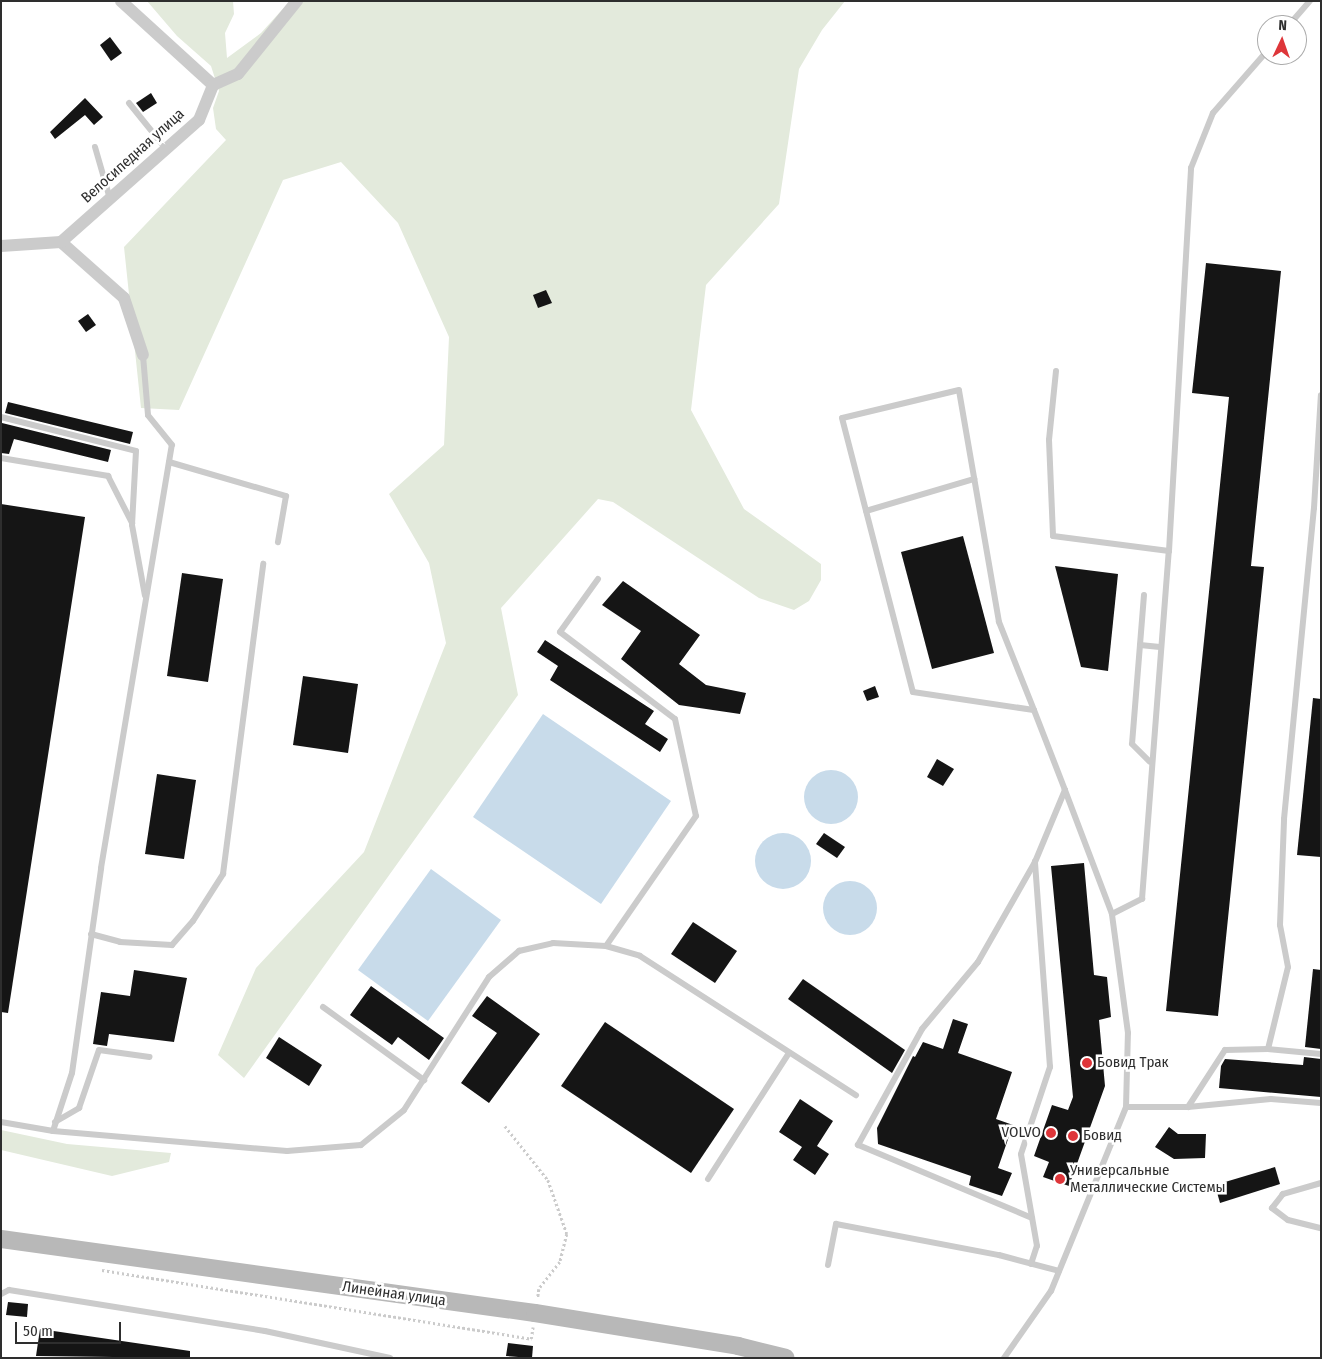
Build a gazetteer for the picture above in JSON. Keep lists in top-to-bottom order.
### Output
{
  "streets": {
    "street": ["Велосипедная улица", "Линейная улица"]
  },
  "places": [
    "Бовид Трак",
    "VOLVO",
    "Бовид",
    "Универсальные Металлические Системы"
  ],
  "scale_bar": "50 m",
  "north": "top"
}
